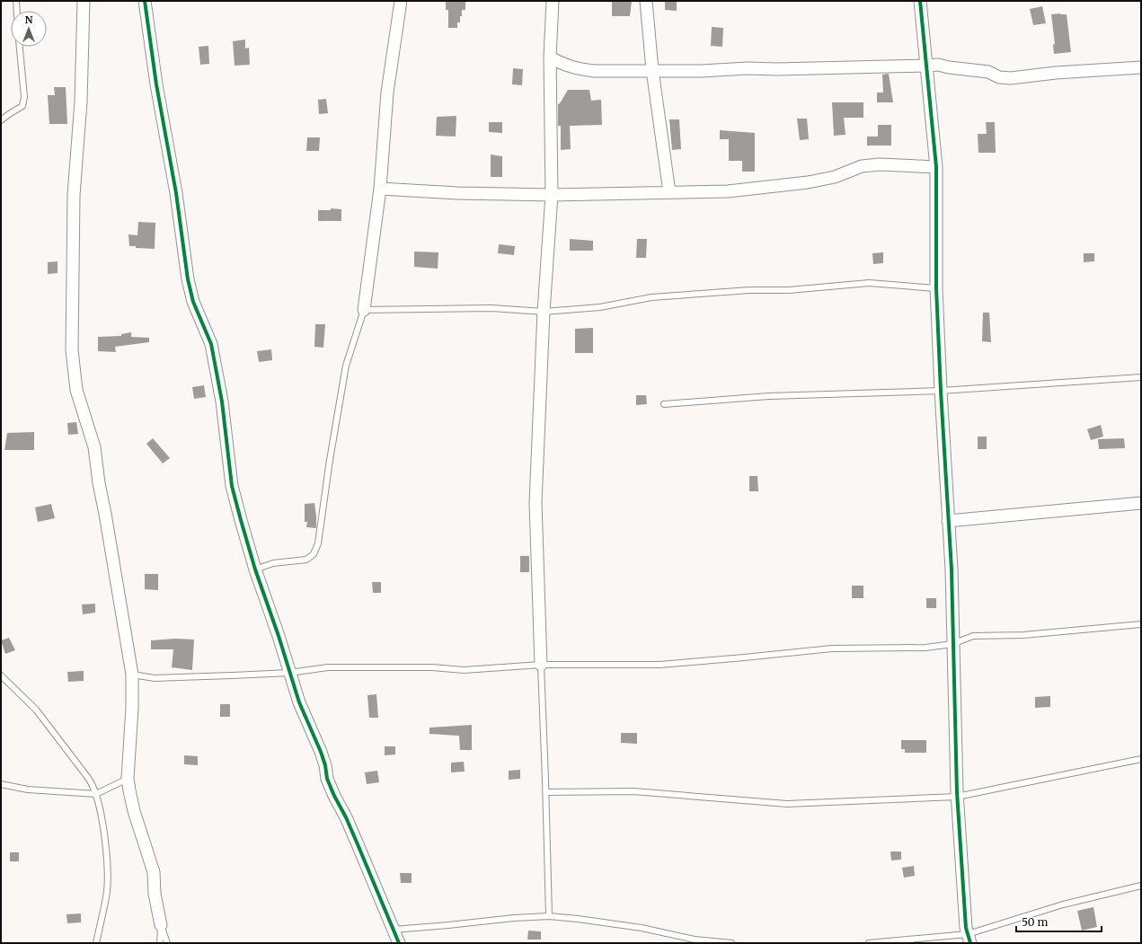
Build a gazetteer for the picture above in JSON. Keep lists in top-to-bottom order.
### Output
{
  "scale_bar": "50 m",
  "north": "top"
}
